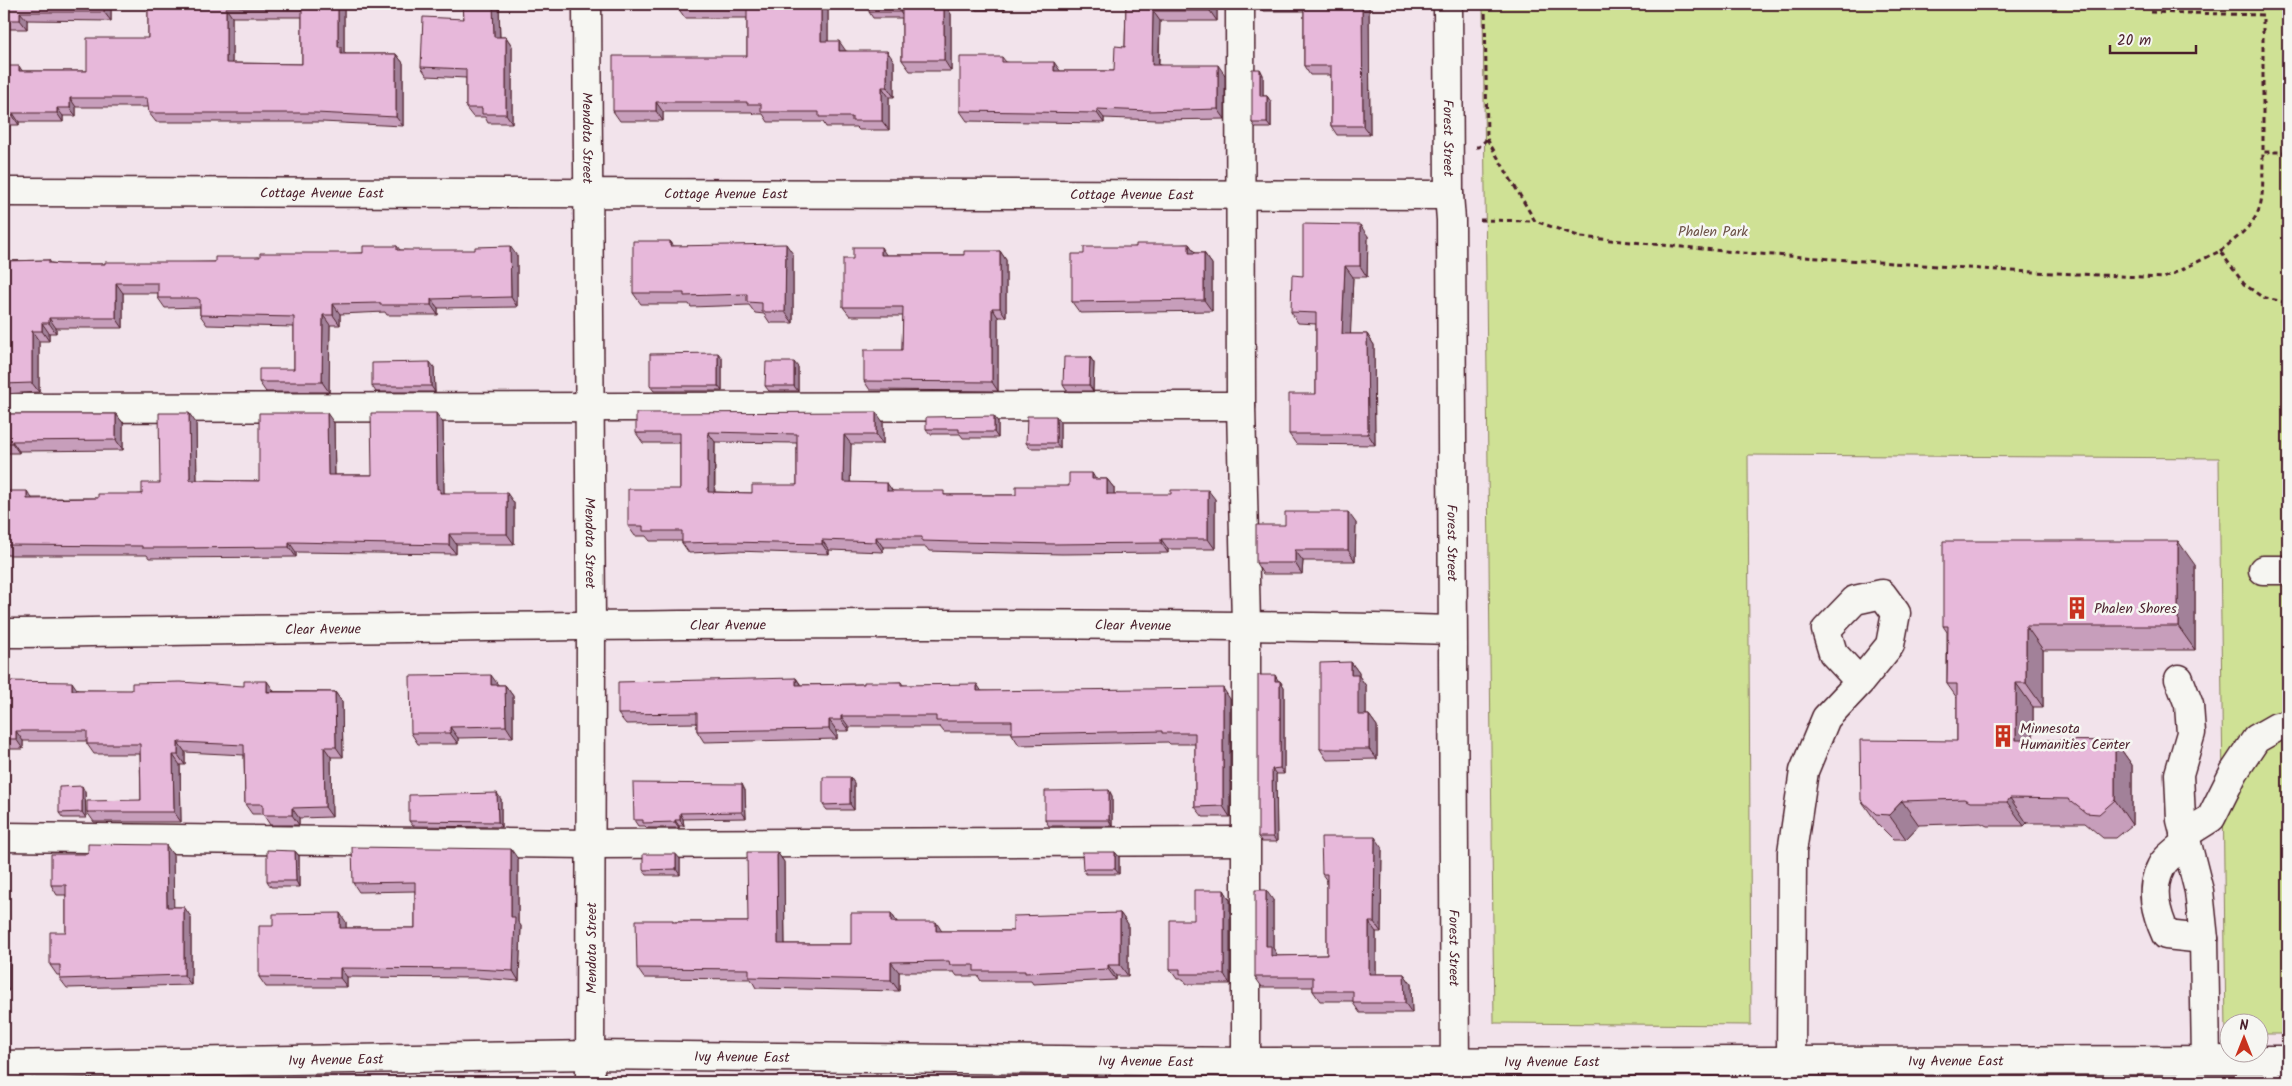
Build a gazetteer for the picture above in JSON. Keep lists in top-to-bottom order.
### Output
{
  "streets": {
    "street": [
      "Mendota Street",
      "Forest Street",
      "Cottage Avenue East",
      "Clear Avenue",
      "Ivy Avenue East"
    ]
  },
  "crossings": [
    ["Mendota Street", "Cottage Avenue East"],
    ["Mendota Street", "Clear Avenue"],
    ["Mendota Street", "Ivy Avenue East"],
    ["Forest Street", "Cottage Avenue East"],
    ["Forest Street", "Clear Avenue"],
    ["Forest Street", "Ivy Avenue East"]
  ],
  "parks": ["Phalen Park"],
  "places": {
    "building": ["Phalen Shores", "Minnesota Humanities Center"]
  },
  "scale_bar": "20 m",
  "north": "top"
}
